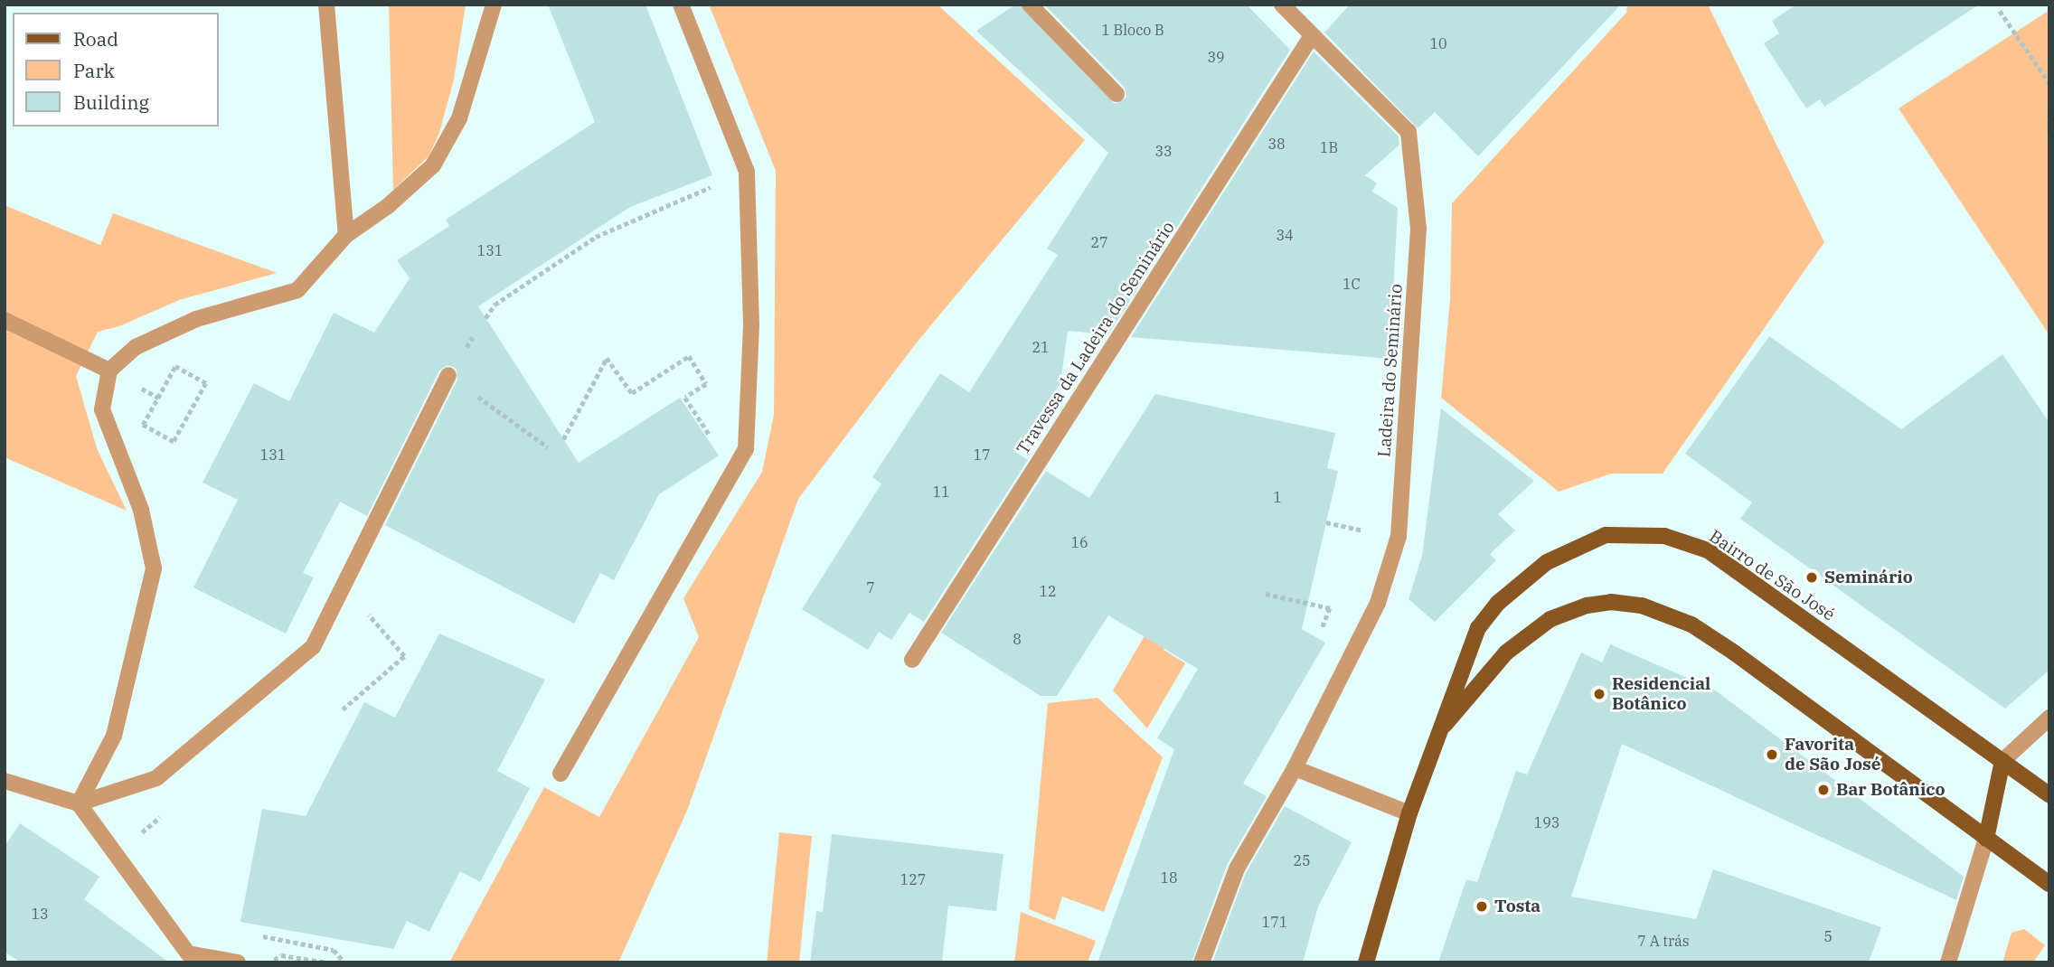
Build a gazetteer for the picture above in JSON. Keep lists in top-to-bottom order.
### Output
{
  "streets": {
    "main road": ["Bairro de São José"],
    "street": ["Travessa da Ladeira do Seminário", "Ladeira do Seminário"]
  },
  "crossings": [
    ["Travessa da Ladeira do Seminário", "Ladeira do Seminário"]
  ],
  "places": [
    "Seminário",
    "Residencial Botânico",
    "Favorita de São José",
    "Bar Botânico",
    "Tosta"
  ],
  "house_numbers": [
    "1 Bloco B",
    "10",
    "39",
    "38",
    "1B",
    "33",
    "34",
    "27",
    "131",
    "1C",
    "21",
    "131",
    "17",
    "11",
    "1",
    "16",
    "7",
    "12",
    "8",
    "193",
    "25",
    "18",
    "127",
    "13",
    "171",
    "5",
    "7 A trás"
  ],
  "legend": ["Road", "Park", "Building"]
}
